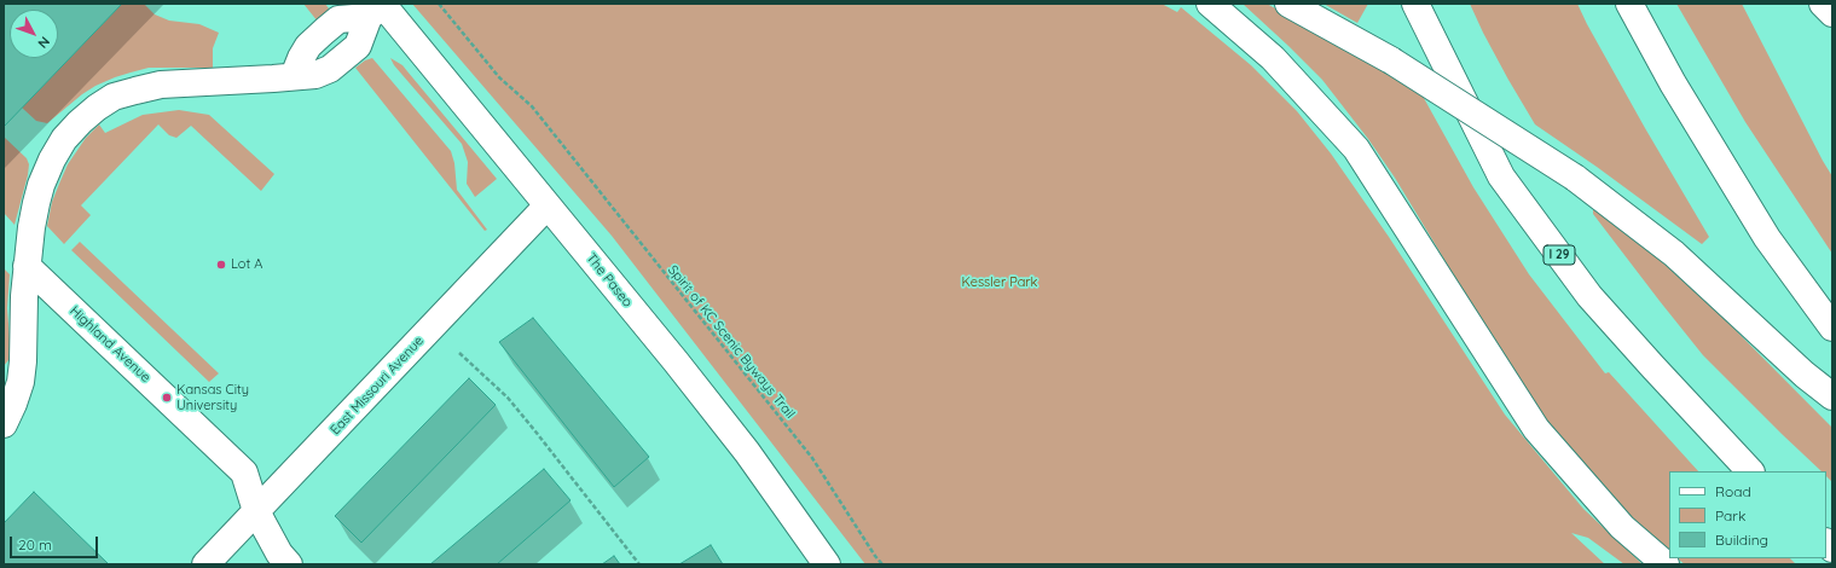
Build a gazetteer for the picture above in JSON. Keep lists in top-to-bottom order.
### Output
{
  "streets": {
    "main road": [
      "I 29",
      "The Paseo",
      "Highland Avenue",
      "East Missouri Avenue"
    ],
    "path": ["Spirit of KC Scenic Byways Trail"]
  },
  "crossings": [
    ["The Paseo", "East Missouri Avenue"],
    ["Highland Avenue", "East Missouri Avenue"]
  ],
  "parks": ["Kessler Park"],
  "places": ["Lot A", "Kansas City University"],
  "legend": ["Road", "Park", "Building"],
  "scale_bar": "20 m",
  "north": "bottom right"
}
